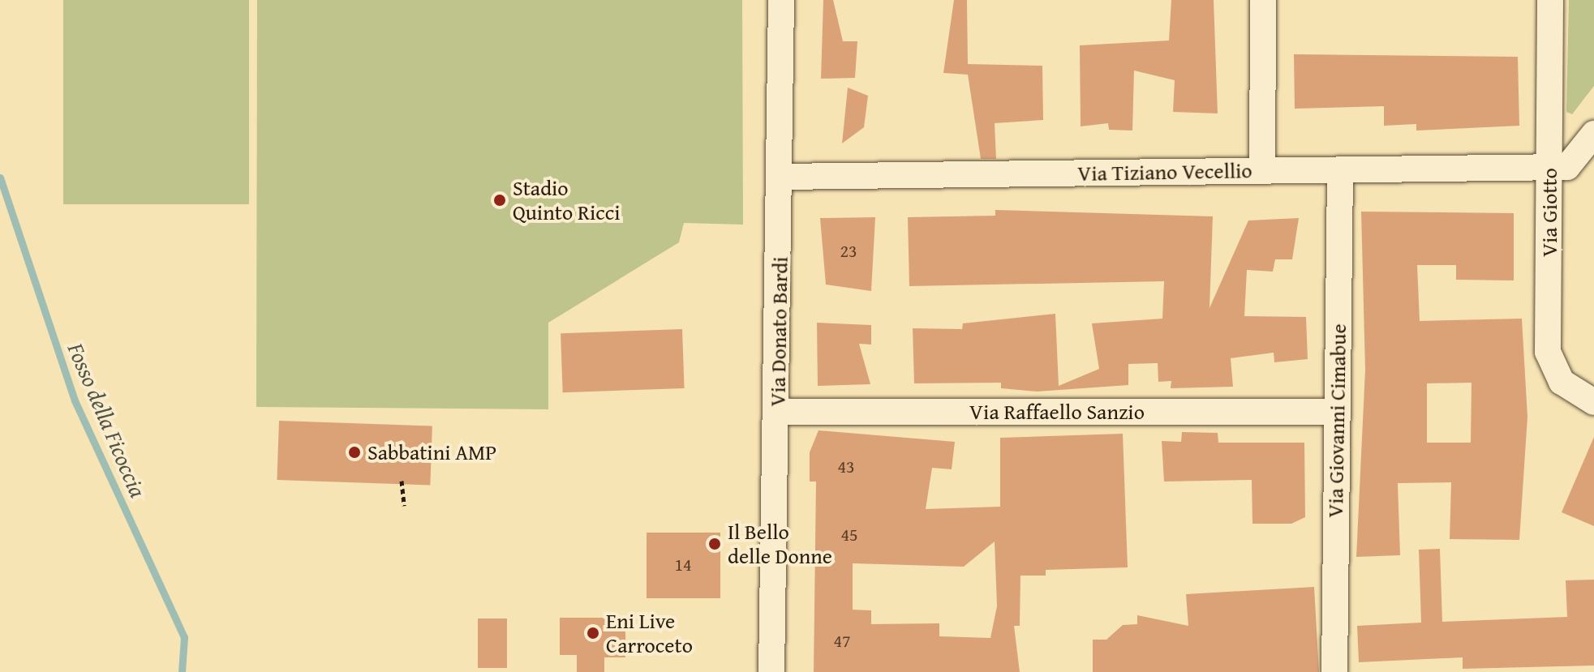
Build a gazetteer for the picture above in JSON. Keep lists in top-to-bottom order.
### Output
{
  "streets": {
    "street": [
      "Via Tiziano Vecellio",
      "Via Giotto",
      "Via Donato Bardi",
      "Via Raffaello Sanzio",
      "Via Giovanni Cimabue"
    ]
  },
  "crossings": [
    ["Via Tiziano Vecellio", "Via Giotto"],
    ["Via Tiziano Vecellio", "Via Donato Bardi"],
    ["Via Tiziano Vecellio", "Via Giovanni Cimabue"],
    ["Via Donato Bardi", "Via Raffaello Sanzio"],
    ["Via Raffaello Sanzio", "Via Giovanni Cimabue"]
  ],
  "water": ["Fosso della Ficoccia"],
  "places": [
    "Stadio Quinto Ricci",
    "Sabbatini AMP",
    "Il Bello delle Donne",
    "Eni Live Carroceto"
  ],
  "house_numbers": [
    "23",
    "43",
    "45",
    "14",
    "47"
  ]
}
